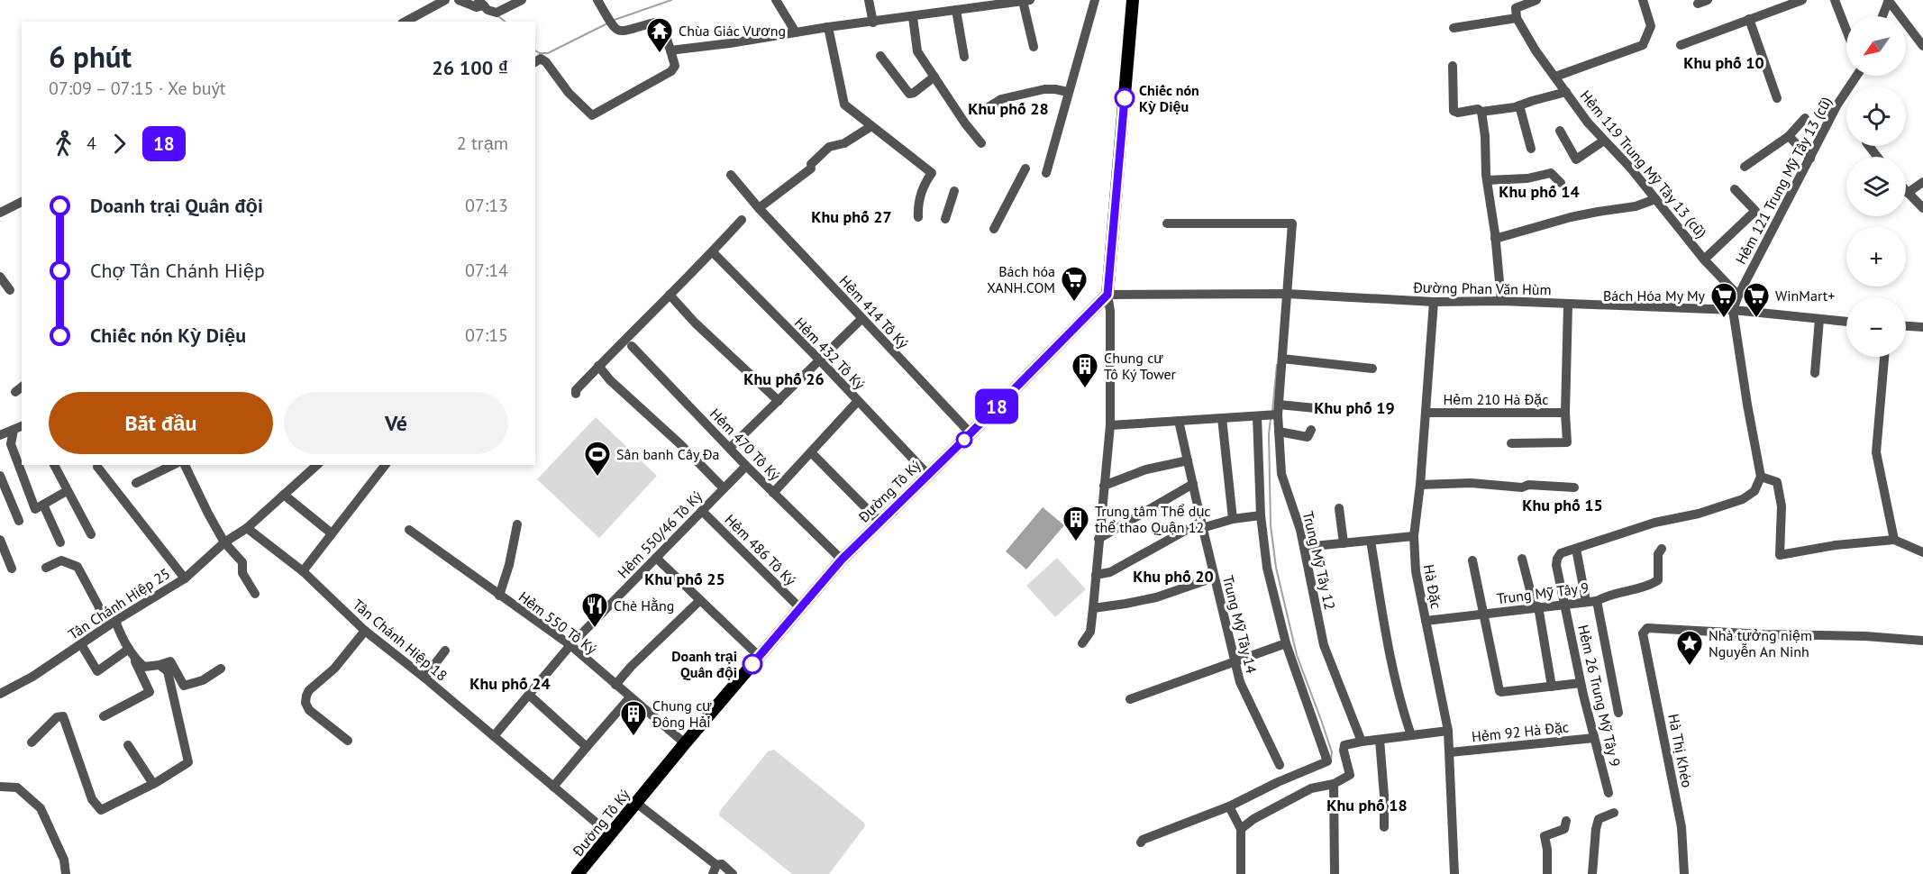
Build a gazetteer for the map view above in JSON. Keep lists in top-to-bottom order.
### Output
{
  "streets": {
    "main road": ["Đường Tô Ký"],
    "street": [
      "Hẻm 119 Trung Mỹ Tây 13 (cũ)",
      "Hẻm 121 Trung Mỹ Tây 13 (cũ)",
      "Đường Phan Văn Hùm",
      "Hẻm 414 Tô Ký",
      "Hẻm 432 Tô Ký",
      "Hẻm 210 Hà Đặc",
      "Hẻm 470 Tô Ký",
      "Hẻm 550/46 Tô Ký",
      "Hẻm 486 Tô Ký",
      "Trung Mỹ Tây 12",
      "Hà Đặc",
      "Trung Mỹ Tây 9",
      "Tân Chánh Hiệp 25",
      "Hẻm 550 Tô Ký",
      "Trung Mỹ Tây 14",
      "Tân Chánh Hiệp 18",
      "Hẻm 26 Trung Mỹ Tây 9",
      "Hẻm 92 Hà Đặc",
      "Hà Thị Khéo"
    ]
  },
  "crossings": [
    ["Hẻm 119 Trung Mỹ Tây 13 (cũ)", "Hẻm 121 Trung Mỹ Tây 13 (cũ)"],
    ["Hẻm 121 Trung Mỹ Tây 13 (cũ)", "Đường Phan Văn Hùm"],
    ["Đường Phan Văn Hùm", "Đường Tô Ký"],
    ["Đường Phan Văn Hùm", "Trung Mỹ Tây 12"],
    ["Đường Phan Văn Hùm", "Hà Đặc"],
    ["Hẻm 414 Tô Ký", "Đường Tô Ký"],
    ["Hẻm 432 Tô Ký", "Đường Tô Ký"],
    ["Hẻm 210 Hà Đặc", "Hà Đặc"],
    ["Hẻm 470 Tô Ký", "Đường Tô Ký"],
    ["Hẻm 470 Tô Ký", "Hẻm 550/46 Tô Ký"],
    ["Đường Tô Ký", "Hẻm 486 Tô Ký"],
    ["Đường Tô Ký", "Hẻm 550 Tô Ký"],
    ["Đường Tô Ký", "Tân Chánh Hiệp 18"],
    ["Hẻm 550/46 Tô Ký", "Hẻm 486 Tô Ký"],
    ["Hẻm 550/46 Tô Ký", "Hẻm 550 Tô Ký"],
    ["Hẻm 550/46 Tô Ký", "Tân Chánh Hiệp 18"],
    ["Hà Đặc", "Trung Mỹ Tây 9"],
    ["Hà Đặc", "Hẻm 92 Hà Đặc"],
    ["Trung Mỹ Tây 9", "Hẻm 26 Trung Mỹ Tây 9"],
    ["Tân Chánh Hiệp 25", "Tân Chánh Hiệp 18"],
    ["Hẻm 26 Trung Mỹ Tây 9", "Hẻm 92 Hà Đặc"]
  ],
  "districts": [
    "Khu phố 10",
    "Khu phố 28",
    "Khu phố 14",
    "Khu phố 27",
    "Khu phố 26",
    "Khu phố 19",
    "Khu phố 15",
    "Khu phố 20",
    "Khu phố 25",
    "Khu phố 24",
    "Khu phố 18"
  ],
  "places": {
    "temple": ["Chùa Giác Vương"],
    "other": ["Chiếc nón Kỳ Diệu", "Doanh trại Quân đội"],
    "supermarket": ["Bách hóa XANH.COM", "Bách Hóa My My", "WinMart+"],
    "building": ["Chung cư Tô Ký Tower", "Trung tâm Thể dục thể thao Quận 12", "Chung cư Đông Hải"],
    "sports": ["Sân banh Cây Đa"],
    "restaurant": ["Chè Hằng"],
    "place": ["Nhà tưởng niệm Nguyễn An Ninh"]
  },
  "lines": ["bus line 18"],
  "north": "bottom left",
  "page": {
    "on_map": "18",
    "map_buttons": ["+", "−"],
    "heading": ["6 phút", "07:09 – 07:15 · Xe buýt", "26 100 ₫"],
    "legs": ["4", "18", "2 trạm"],
    "list": [
      {
        "name": "Doanh trại Quân đội",
        "value": "07:13"
      },
      {
        "name": "Chợ Tân Chánh Hiệp",
        "value": "07:14"
      },
      {
        "name": "Chiếc nón Kỳ Diệu",
        "value": "07:15"
      }
    ],
    "buttons": ["Bắt đầu", "Vé"]
  }
}
